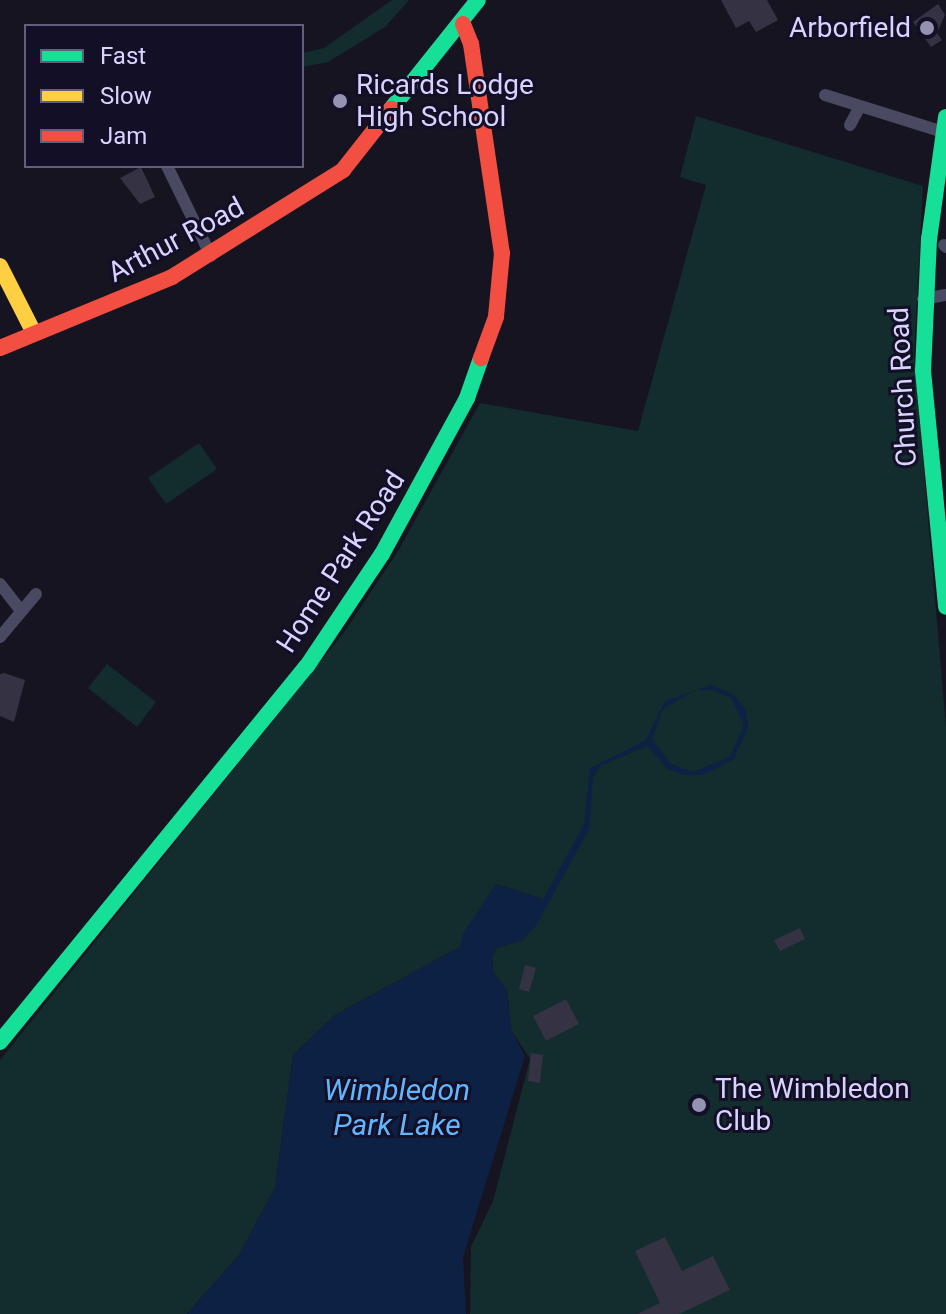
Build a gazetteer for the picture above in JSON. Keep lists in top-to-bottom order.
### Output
{
  "streets": {
    "street": ["Arthur Road", "Church Road", "Home Park Road"]
  },
  "crossings": [
    ["Arthur Road", "Home Park Road"]
  ],
  "water": ["Wimbledon Park Lake"],
  "places": ["Arborfield", "Ricards Lodge High School", "The Wimbledon Club"],
  "legend": ["Fast", "Slow", "Jam"]
}
